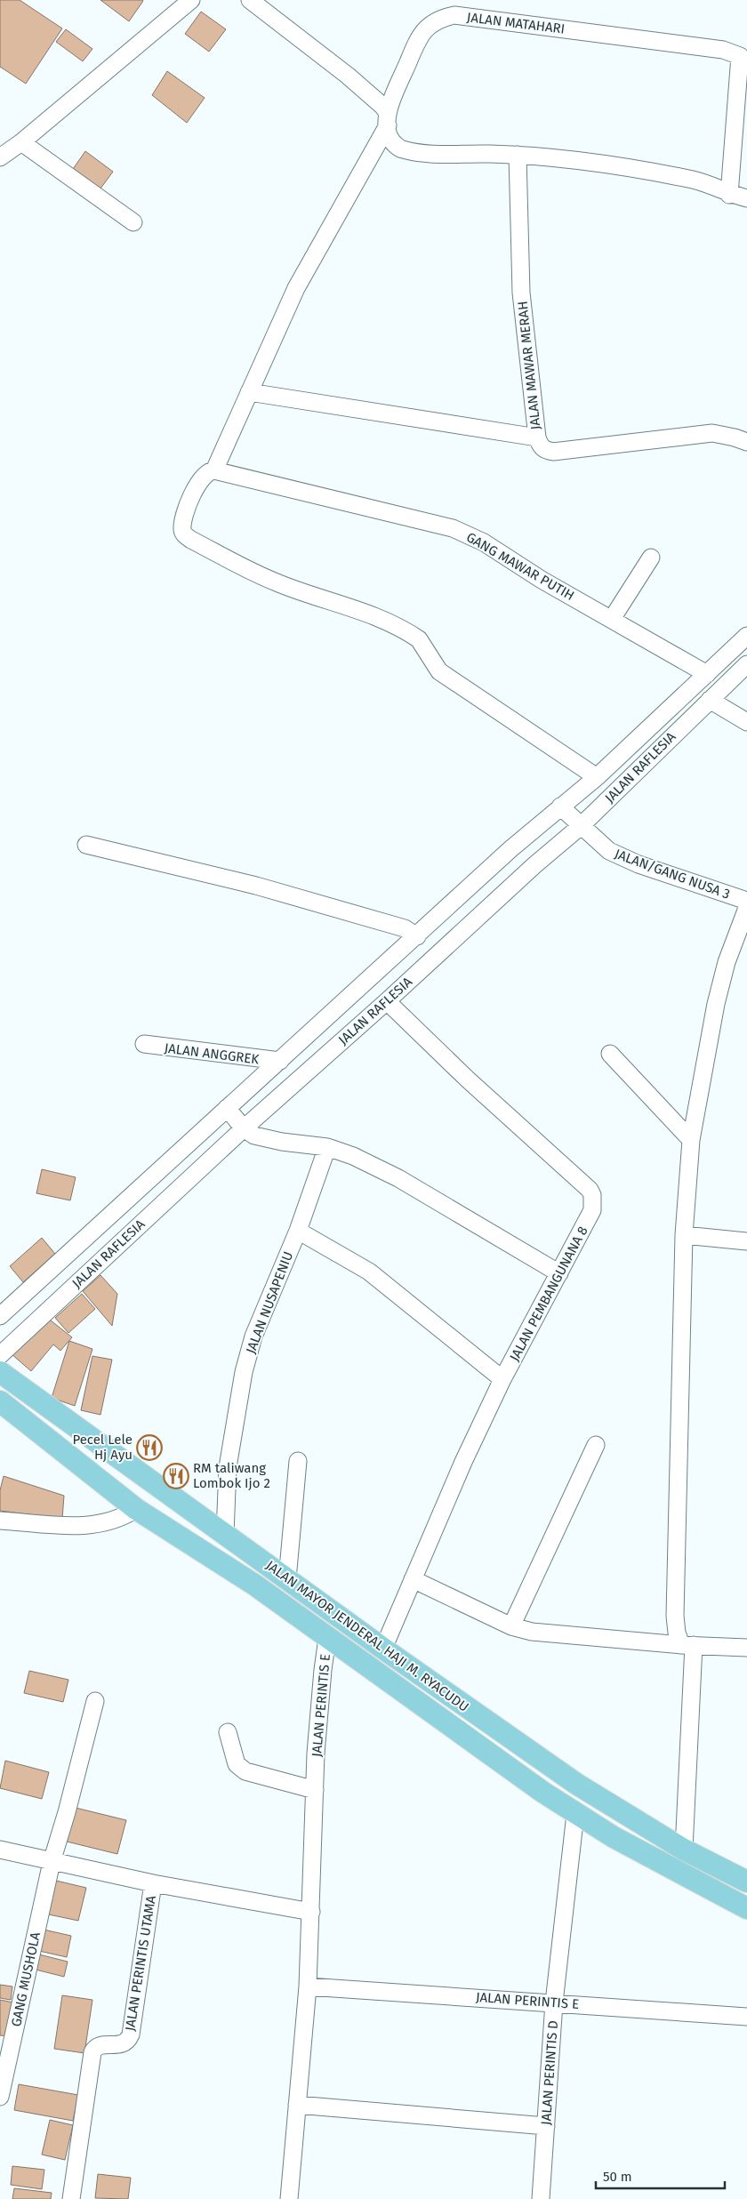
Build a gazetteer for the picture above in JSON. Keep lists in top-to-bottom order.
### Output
{
  "streets": {
    "main road": ["JALAN MAYOR JENDERAL HAJI M. RYACUDU"],
    "street": [
      "JALAN MATAHARI",
      "JALAN MAWAR MERAH",
      "GANG MAWAR PUTIH",
      "JALAN RAFLESIA",
      "JALAN/GANG NUSA 3",
      "JALAN ANGGREK",
      "JALAN PEMBANGUNANA 8",
      "JALAN NUSAPENIU",
      "JALAN PERINTIS E",
      "JALAN PERINTIS UTAMA",
      "GANG MUSHOLA",
      "JALAN PERINTIS D"
    ]
  },
  "crossings": [
    ["JALAN MATAHARI", "GANG MAWAR PUTIH"],
    ["GANG MAWAR PUTIH", "JALAN RAFLESIA"],
    ["JALAN RAFLESIA", "JALAN/GANG NUSA 3"],
    ["JALAN RAFLESIA", "JALAN ANGGREK"],
    ["JALAN RAFLESIA", "JALAN PEMBANGUNANA 8"],
    ["JALAN PEMBANGUNANA 8", "JALAN MAYOR JENDERAL HAJI M. RYACUDU"],
    ["JALAN NUSAPENIU", "JALAN MAYOR JENDERAL HAJI M. RYACUDU"],
    ["JALAN MAYOR JENDERAL HAJI M. RYACUDU", "JALAN PERINTIS E"],
    ["JALAN MAYOR JENDERAL HAJI M. RYACUDU", "JALAN PERINTIS D"],
    ["JALAN PERINTIS E", "JALAN PERINTIS D"]
  ],
  "places": {
    "restaurant": ["Pecel Lele Hj Ayu", "RM taliwang Lombok Ijo 2"]
  },
  "scale_bar": "50 m"
}
